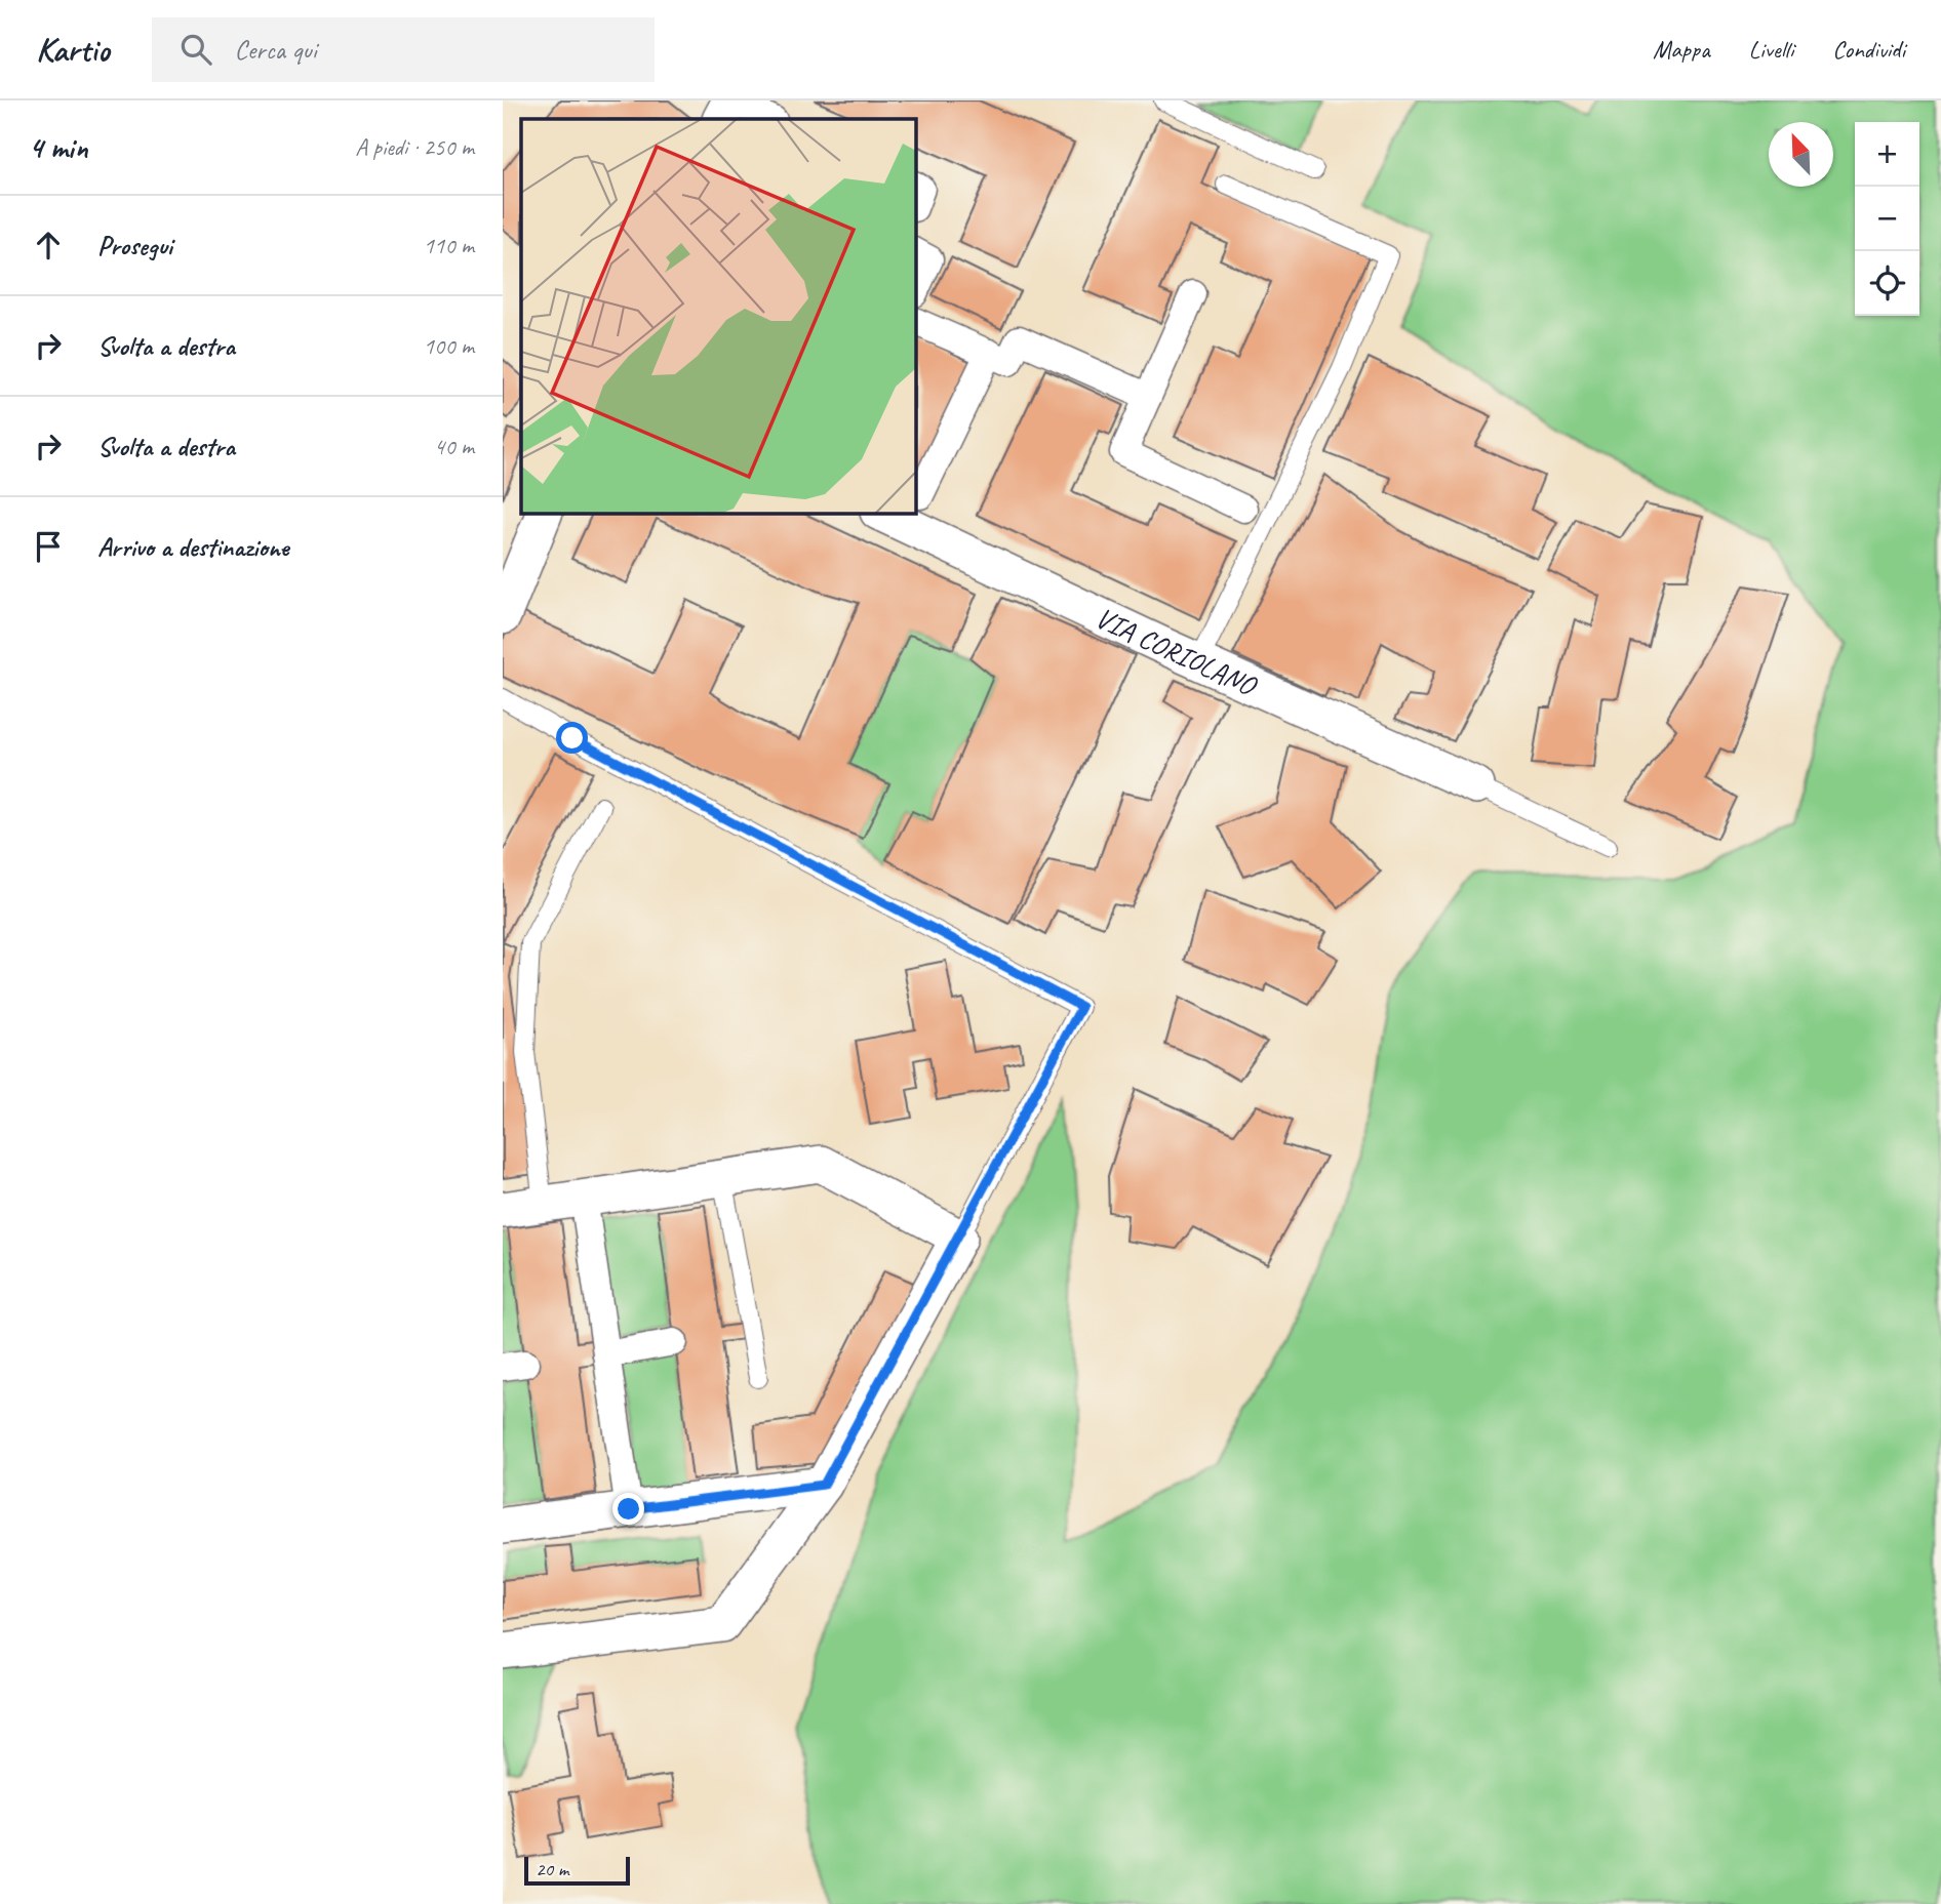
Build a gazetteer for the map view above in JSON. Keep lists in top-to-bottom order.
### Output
{
  "streets": {
    "street": ["VIA CORIOLANO"]
  },
  "scale_bar": "20 m",
  "north": "top left",
  "page": {
    "header": "Kartio",
    "search": "Cerca qui",
    "nav": ["Mappa", "Livelli", "Condividi"],
    "heading": ["4 min", "A piedi · 250 m"],
    "map_buttons": ["+", "−"],
    "list": [
      ["Prosegui", "110 m"],
      ["Svolta a destra", "100 m"],
      ["Svolta a destra", "40 m"],
      "Arrivo a destinazione"
    ],
    "scale": "20 m"
  }
}
